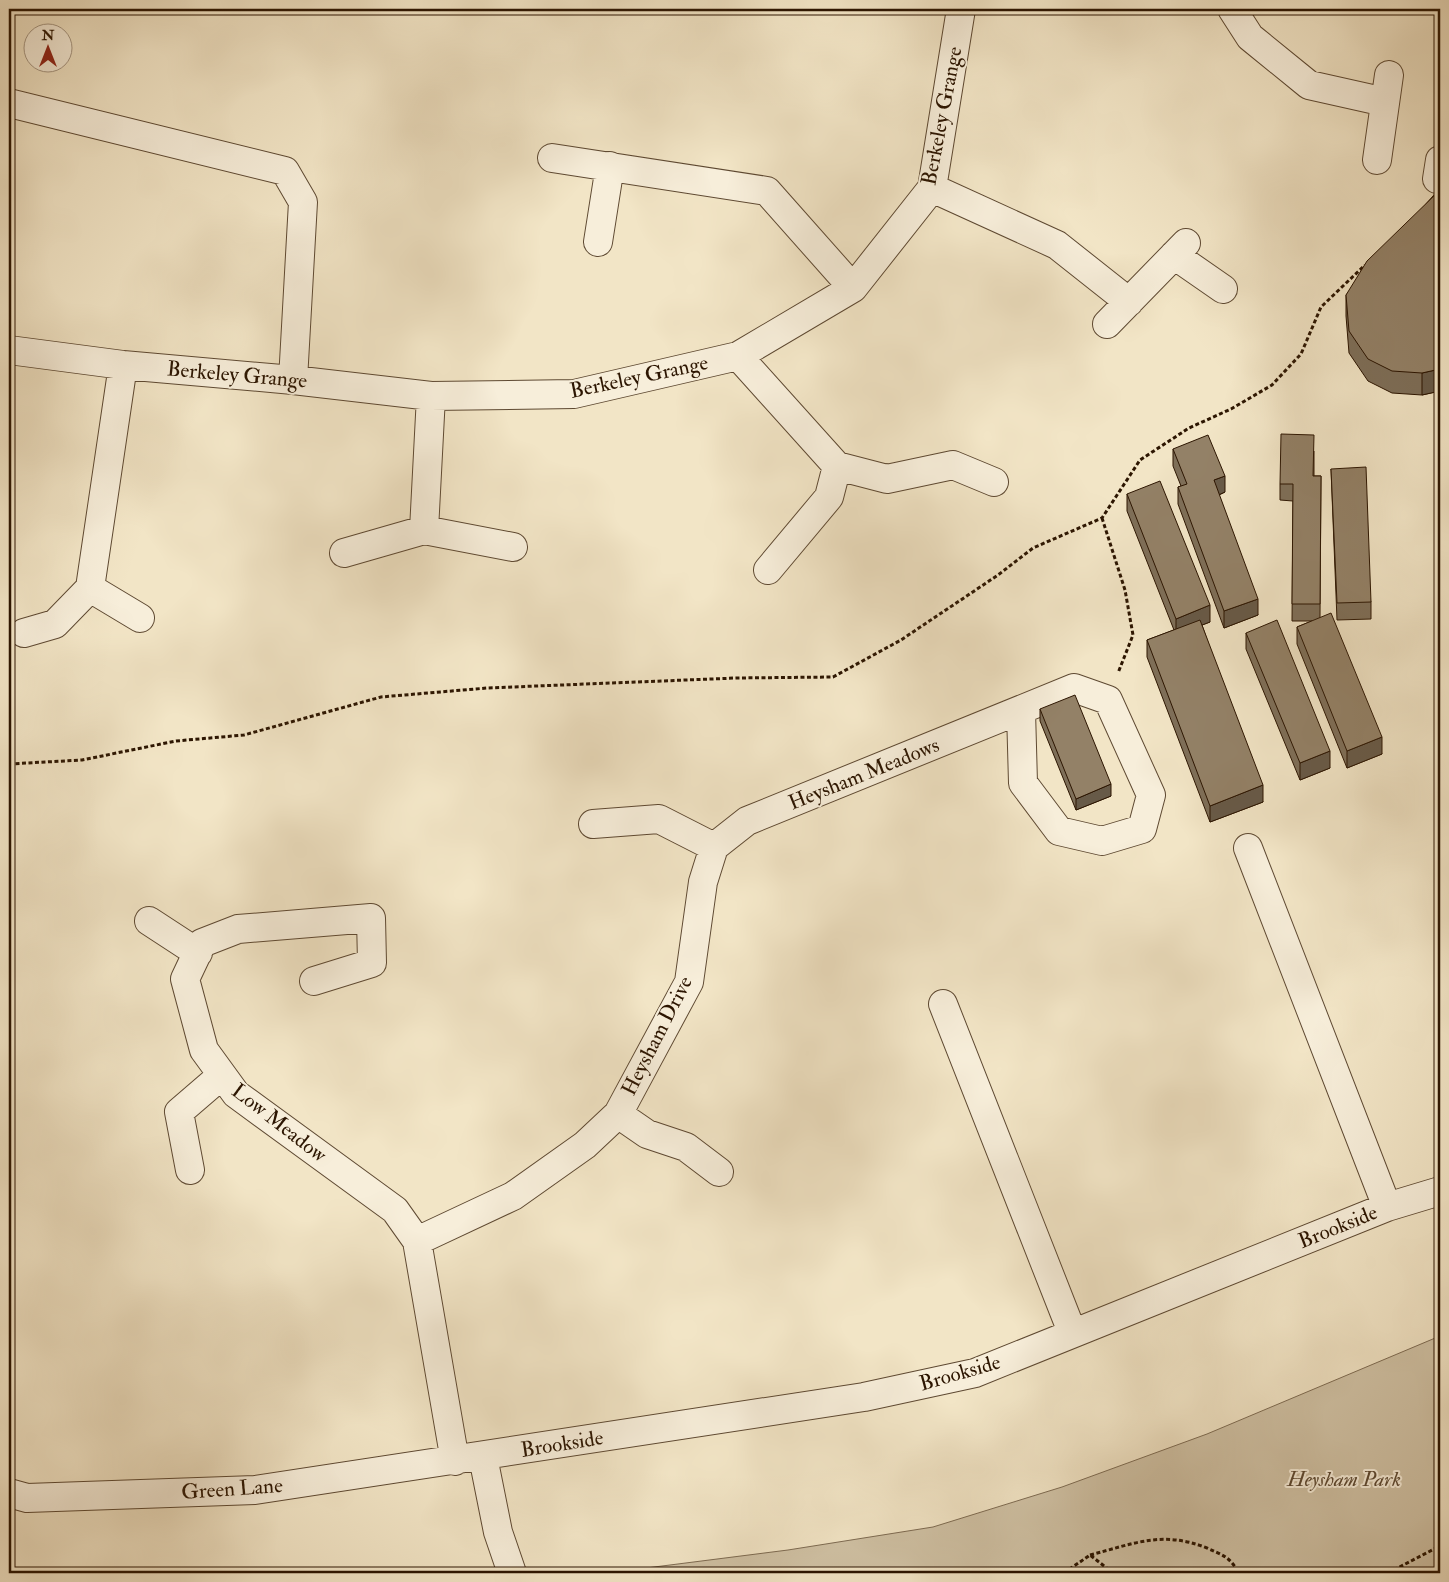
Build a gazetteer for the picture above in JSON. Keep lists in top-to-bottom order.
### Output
{
  "streets": {
    "street": [
      "Berkeley Grange",
      "Heysham Meadows",
      "Heysham Drive",
      "Low Meadow",
      "Brookside",
      "Green Lane"
    ]
  },
  "crossings": [
    ["Heysham Meadows", "Heysham Drive"],
    ["Heysham Drive", "Low Meadow"],
    ["Low Meadow", "Brookside"],
    ["Low Meadow", "Green Lane"],
    ["Brookside", "Green Lane"]
  ],
  "parks": ["Heysham Park"],
  "north": "top"
}
